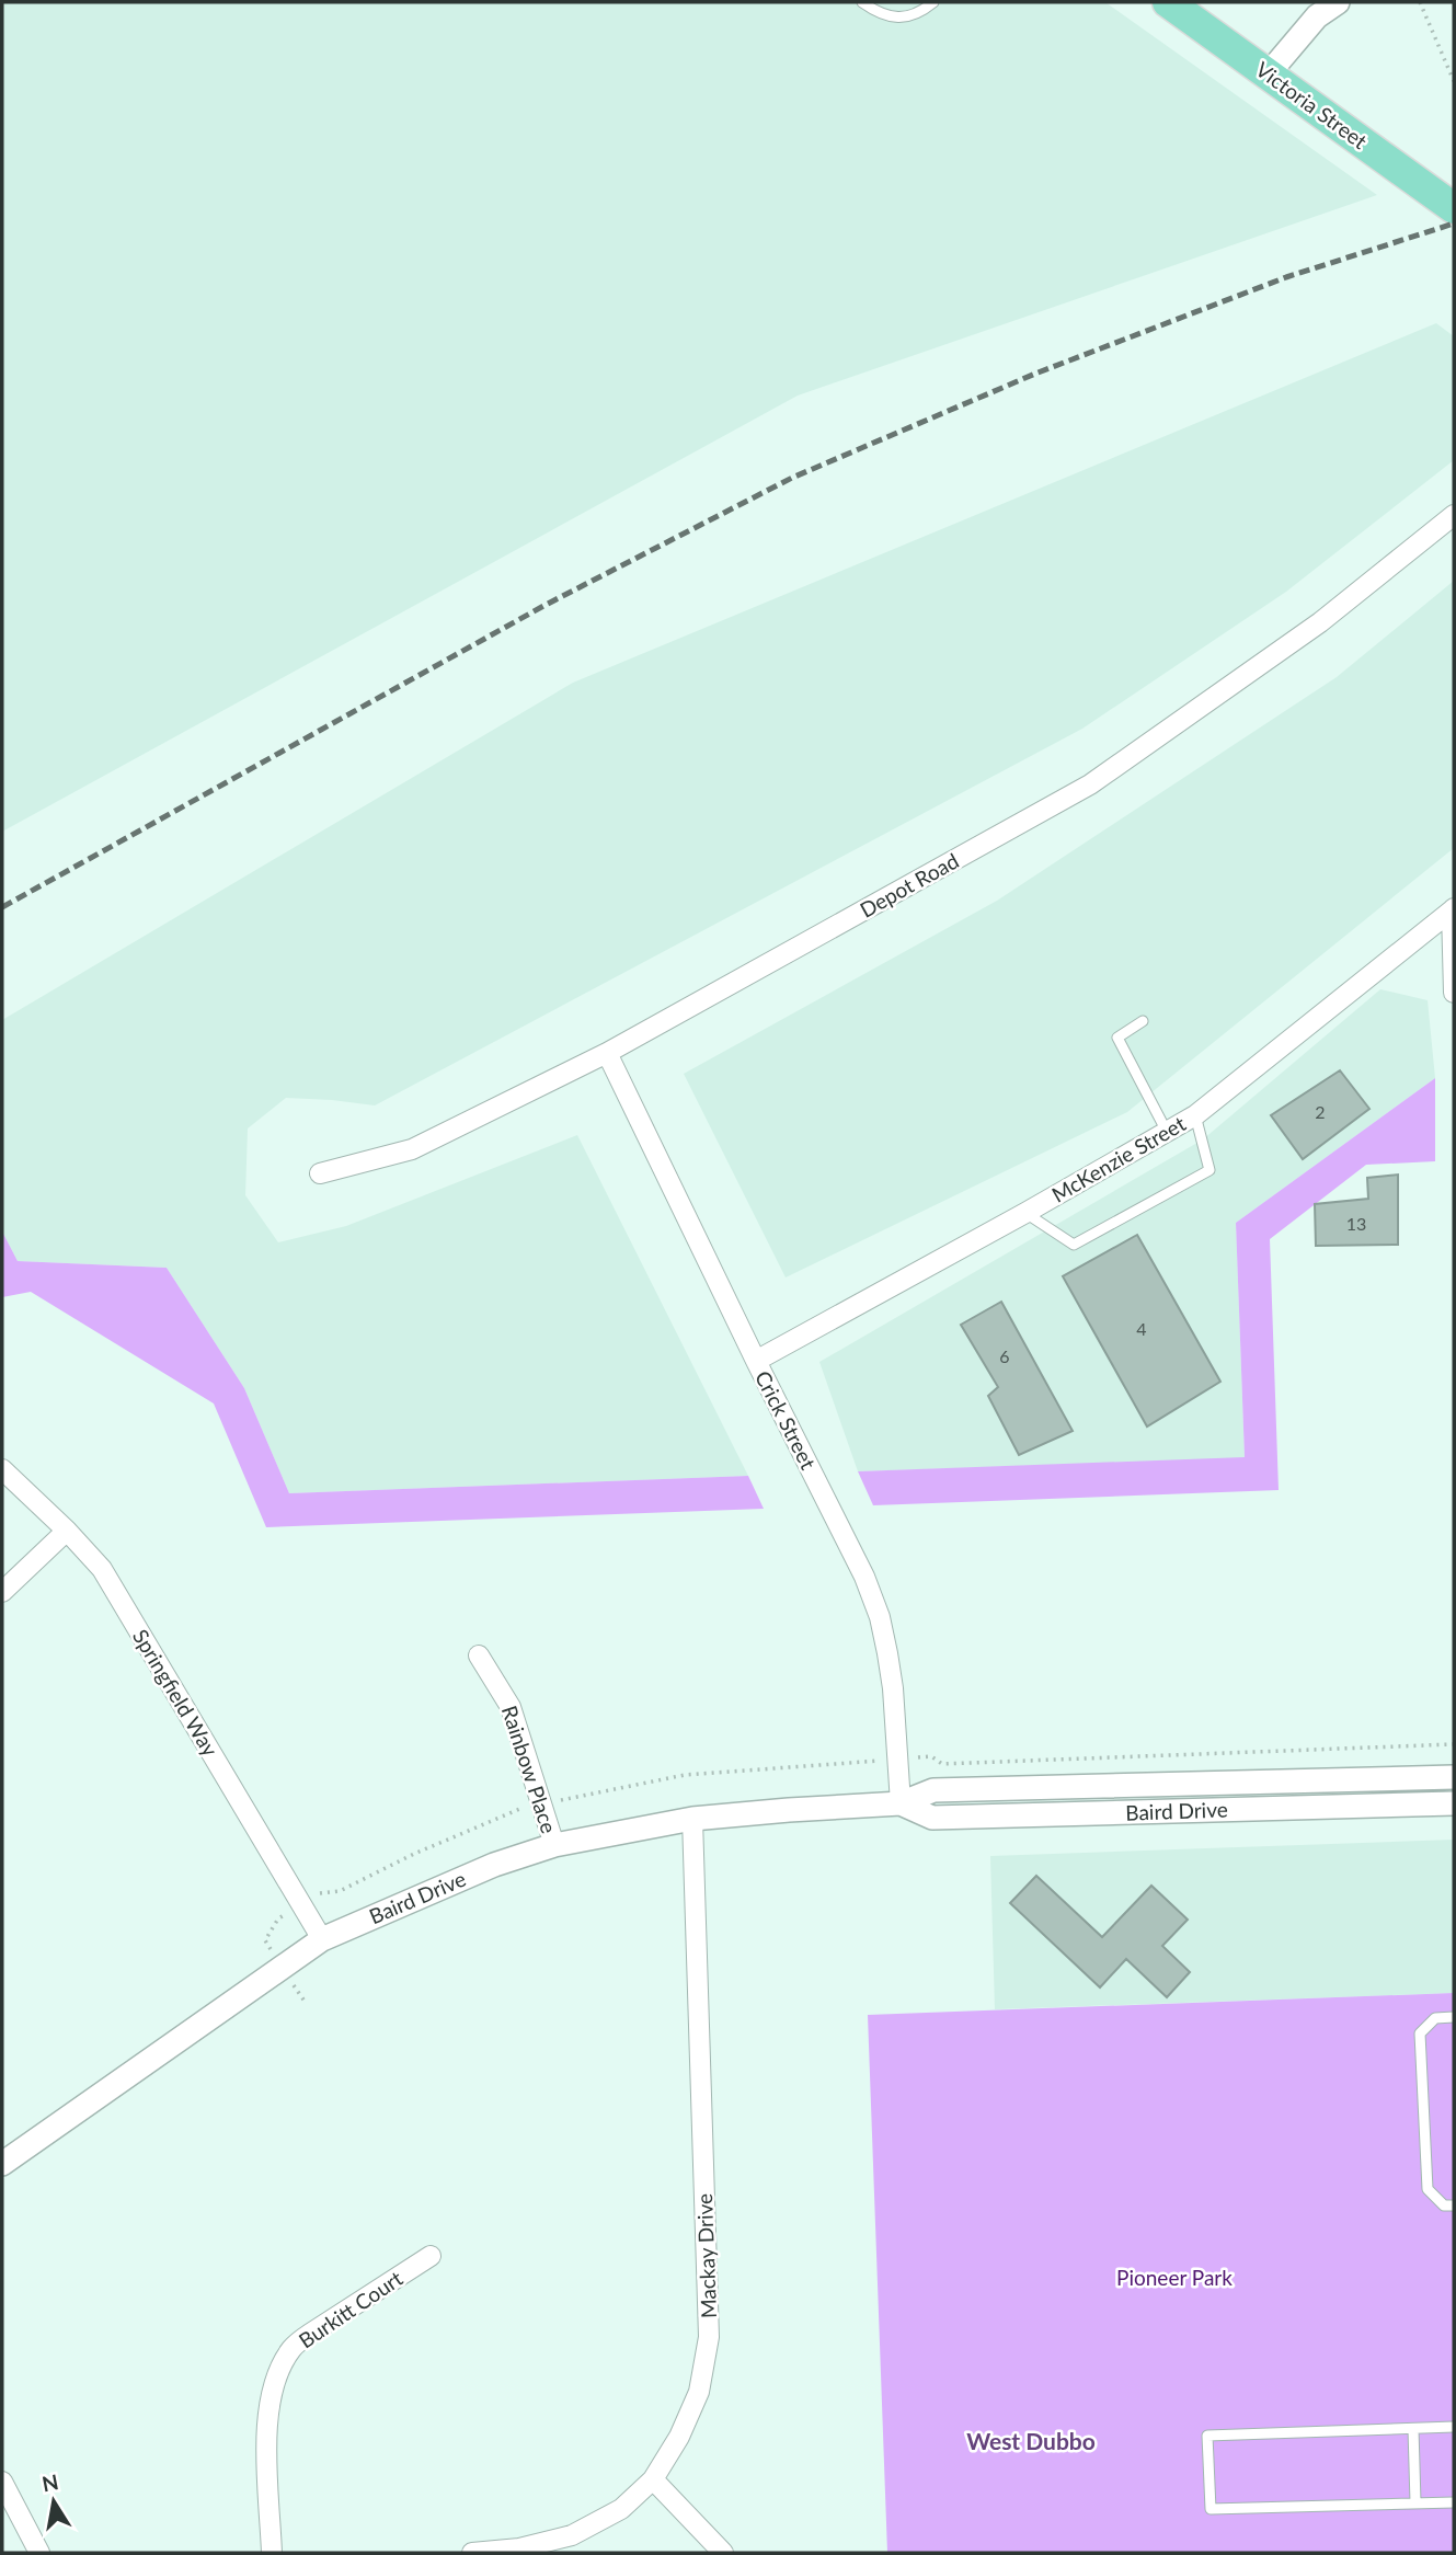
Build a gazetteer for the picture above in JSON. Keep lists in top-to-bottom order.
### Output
{
  "streets": {
    "highway": ["Victoria Street"],
    "street": [
      "Depot Road",
      "McKenzie Street",
      "Crick Street",
      "Springfield Way",
      "Rainbow Place",
      "Baird Drive",
      "Mackay Drive",
      "Burkitt Court"
    ]
  },
  "crossings": [
    ["Depot Road", "Crick Street"],
    ["McKenzie Street", "Crick Street"],
    ["Crick Street", "Baird Drive"],
    ["Springfield Way", "Baird Drive"],
    ["Rainbow Place", "Baird Drive"],
    ["Baird Drive", "Mackay Drive"]
  ],
  "districts": ["West Dubbo"],
  "parks": ["Pioneer Park"],
  "house_numbers": [
    "2",
    "13",
    "4",
    "6"
  ],
  "north": "top"
}
